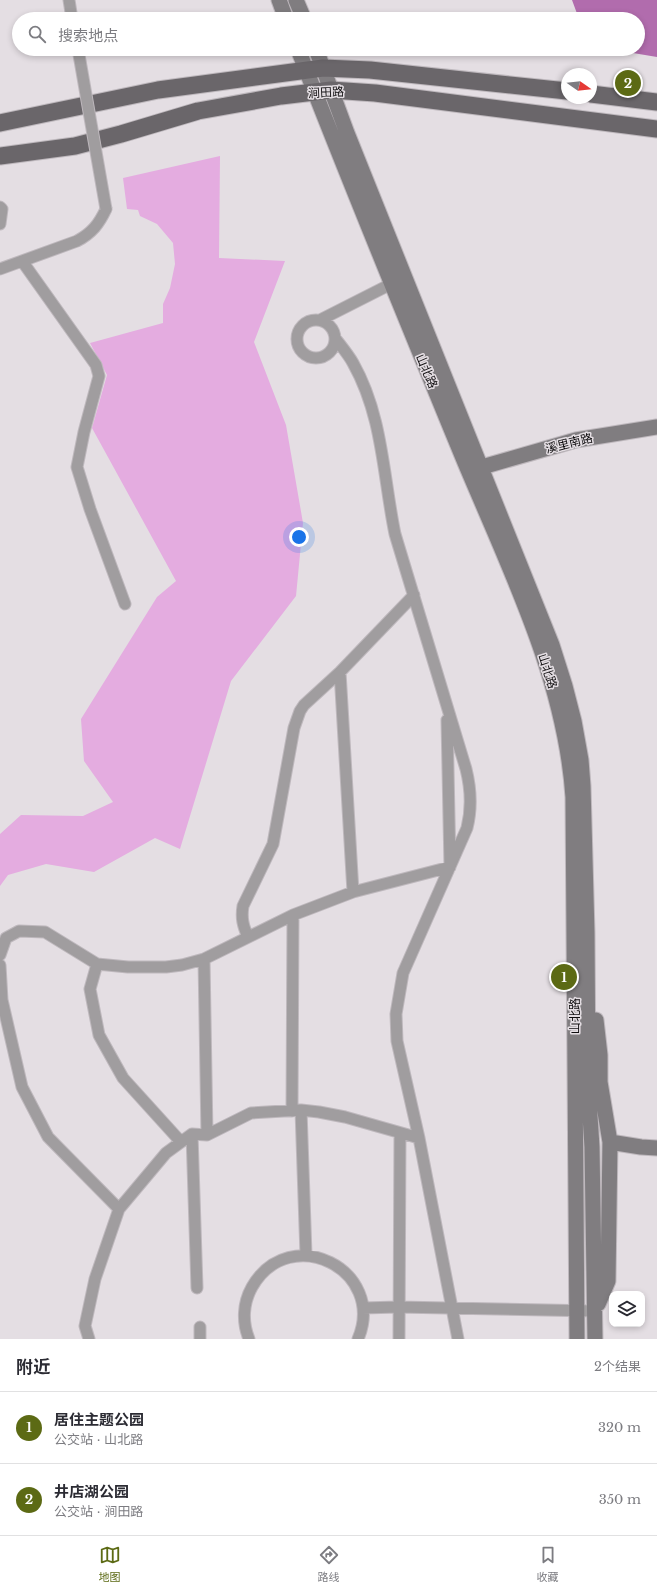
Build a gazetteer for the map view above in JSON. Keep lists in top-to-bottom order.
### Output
{
  "streets": {
    "main road": ["涧田路", "山北路", "溪里南路"]
  },
  "crossings": [
    ["涧田路", "山北路"],
    ["山北路", "溪里南路"]
  ],
  "north": "right",
  "page": {
    "search": "搜索地点",
    "pins": ["2", "1"],
    "heading": ["附近", "2个结果"],
    "list": [
      {
        "mark": "1",
        "name": "居住主题公园",
        "note": "公交站 · 山北路",
        "value": "320 m"
      },
      {
        "mark": "2",
        "name": "井店湖公园",
        "note": "公交站 · 涧田路",
        "value": "350 m"
      }
    ],
    "nav": ["地图", "路线", "收藏"]
  }
}
